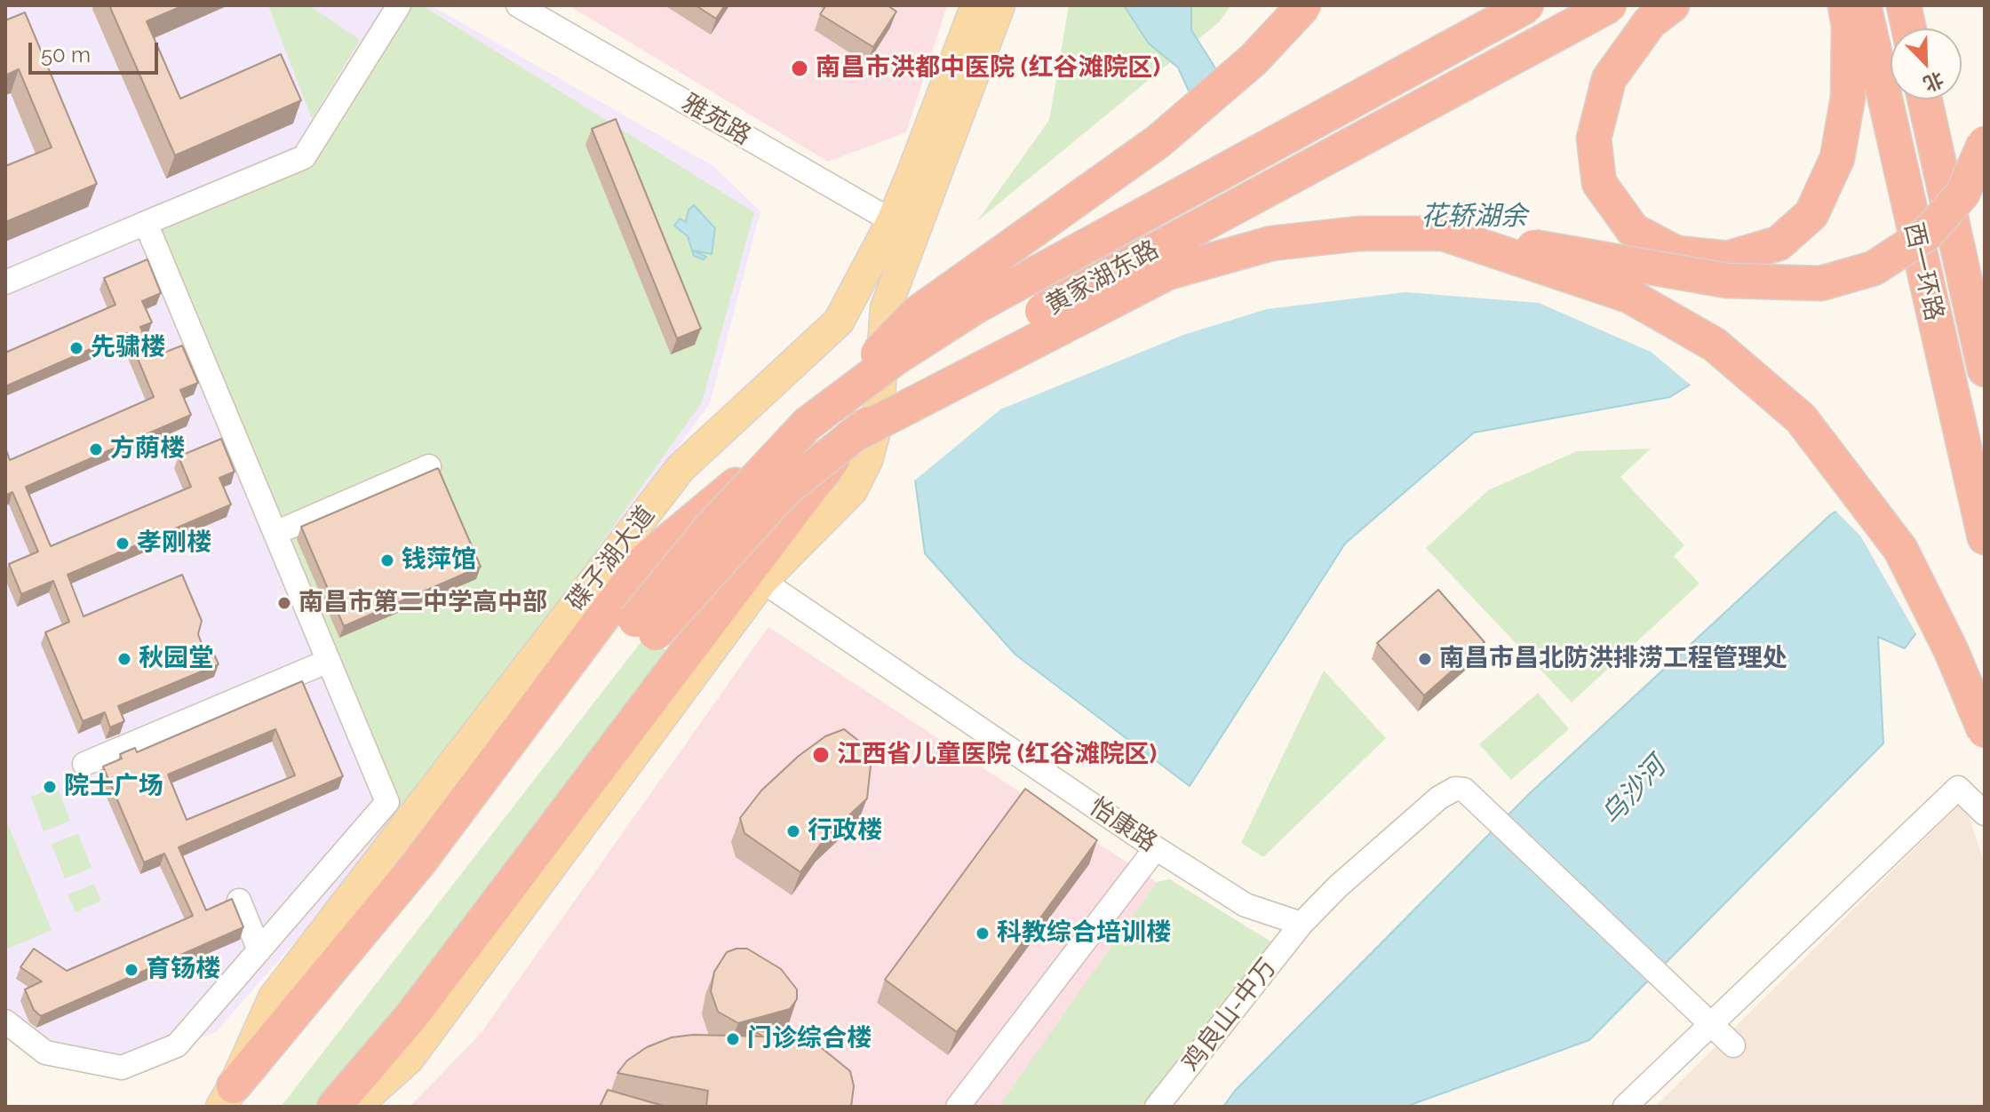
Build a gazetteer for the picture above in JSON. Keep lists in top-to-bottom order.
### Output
{
  "streets": {
    "highway": ["西一环路", "黄家湖东路"],
    "main road": ["碟子湖大道"],
    "street": ["雅苑路", "怡康路", "鸡良山-中万"]
  },
  "crossings": [
    ["雅苑路", "碟子湖大道"],
    ["碟子湖大道", "怡康路"],
    ["怡康路", "鸡良山-中万"]
  ],
  "water": ["花轿湖余", "乌沙河"],
  "places": [
    "南昌市洪都中医院 (红谷滩院区)",
    "先骕楼",
    "方荫楼",
    "孝刚楼",
    "钱萍馆",
    "南昌市第二中学高中部",
    "秋园堂",
    "南昌市昌北防洪排涝工程管理处",
    "江西省儿童医院 (红谷滩院区)",
    "院士广场",
    "行政楼",
    "科教综合培训楼",
    "育钖楼",
    "门诊综合楼"
  ],
  "scale_bar": "50 m",
  "north": "bottom right"
}
